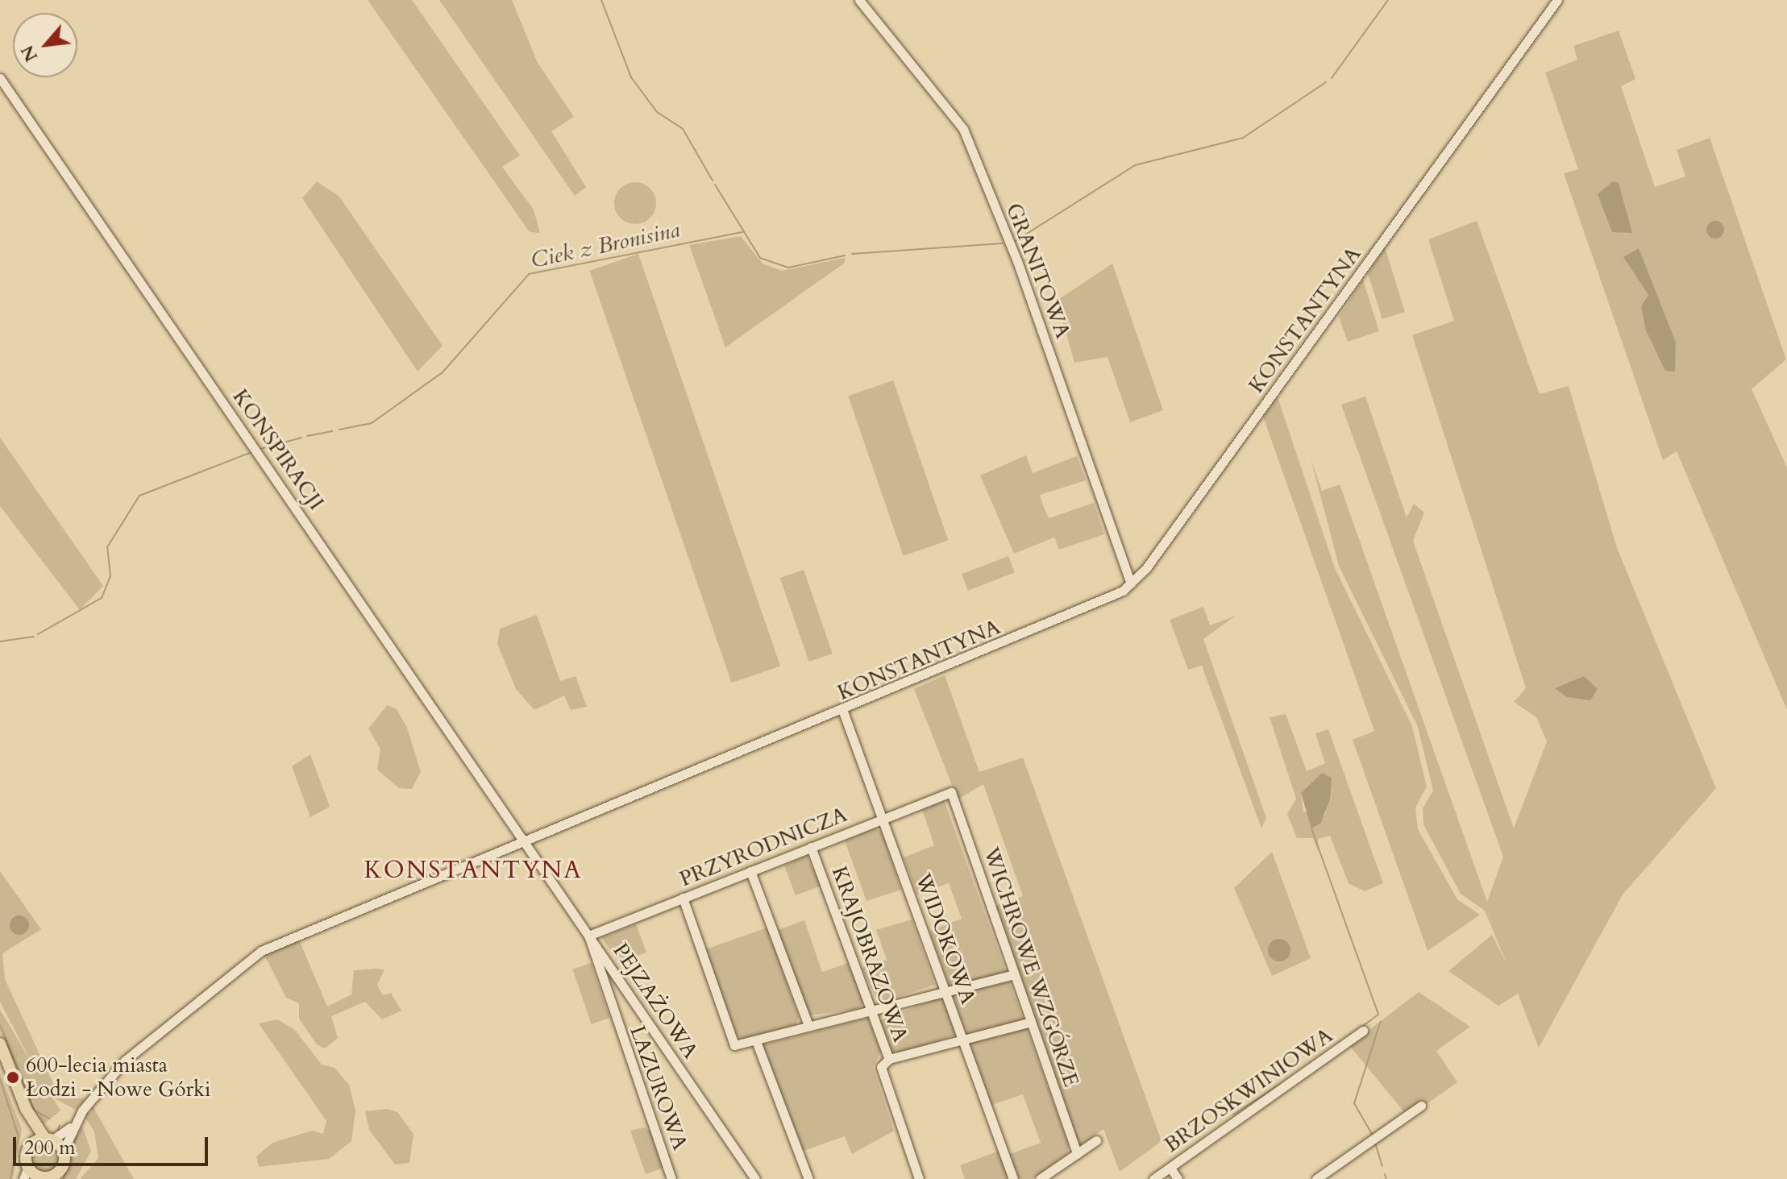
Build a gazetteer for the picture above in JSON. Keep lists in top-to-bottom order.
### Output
{
  "streets": {
    "street": [
      "GRANITOWA",
      "KONSTANTYNA",
      "KONSPIRACJI",
      "PRZYRODNICZA",
      "WIDOKOWA",
      "KRAJOBRAZOWA",
      "WICHROWE WZGÓRZE",
      "PEJZAŻOWA",
      "LAZUROWA",
      "BRZOSKWINIOWA"
    ]
  },
  "crossings": [
    ["GRANITOWA", "KONSTANTYNA"],
    ["KONSTANTYNA", "KONSPIRACJI"],
    ["KONSTANTYNA", "WIDOKOWA"],
    ["KONSTANTYNA", "PEJZAŻOWA"],
    ["KONSPIRACJI", "PEJZAŻOWA"],
    ["PRZYRODNICZA", "WIDOKOWA"],
    ["PRZYRODNICZA", "KRAJOBRAZOWA"],
    ["PRZYRODNICZA", "WICHROWE WZGÓRZE"],
    ["PRZYRODNICZA", "PEJZAŻOWA"],
    ["PRZYRODNICZA", "LAZUROWA"],
    ["PEJZAŻOWA", "LAZUROWA"]
  ],
  "districts": ["KONSTANTYNA"],
  "water": ["Ciek z Bronisina"],
  "places": ["600-lecia miasta Łodzi - Nowe Górki"],
  "scale_bar": "200 m",
  "north": "bottom left"
}
